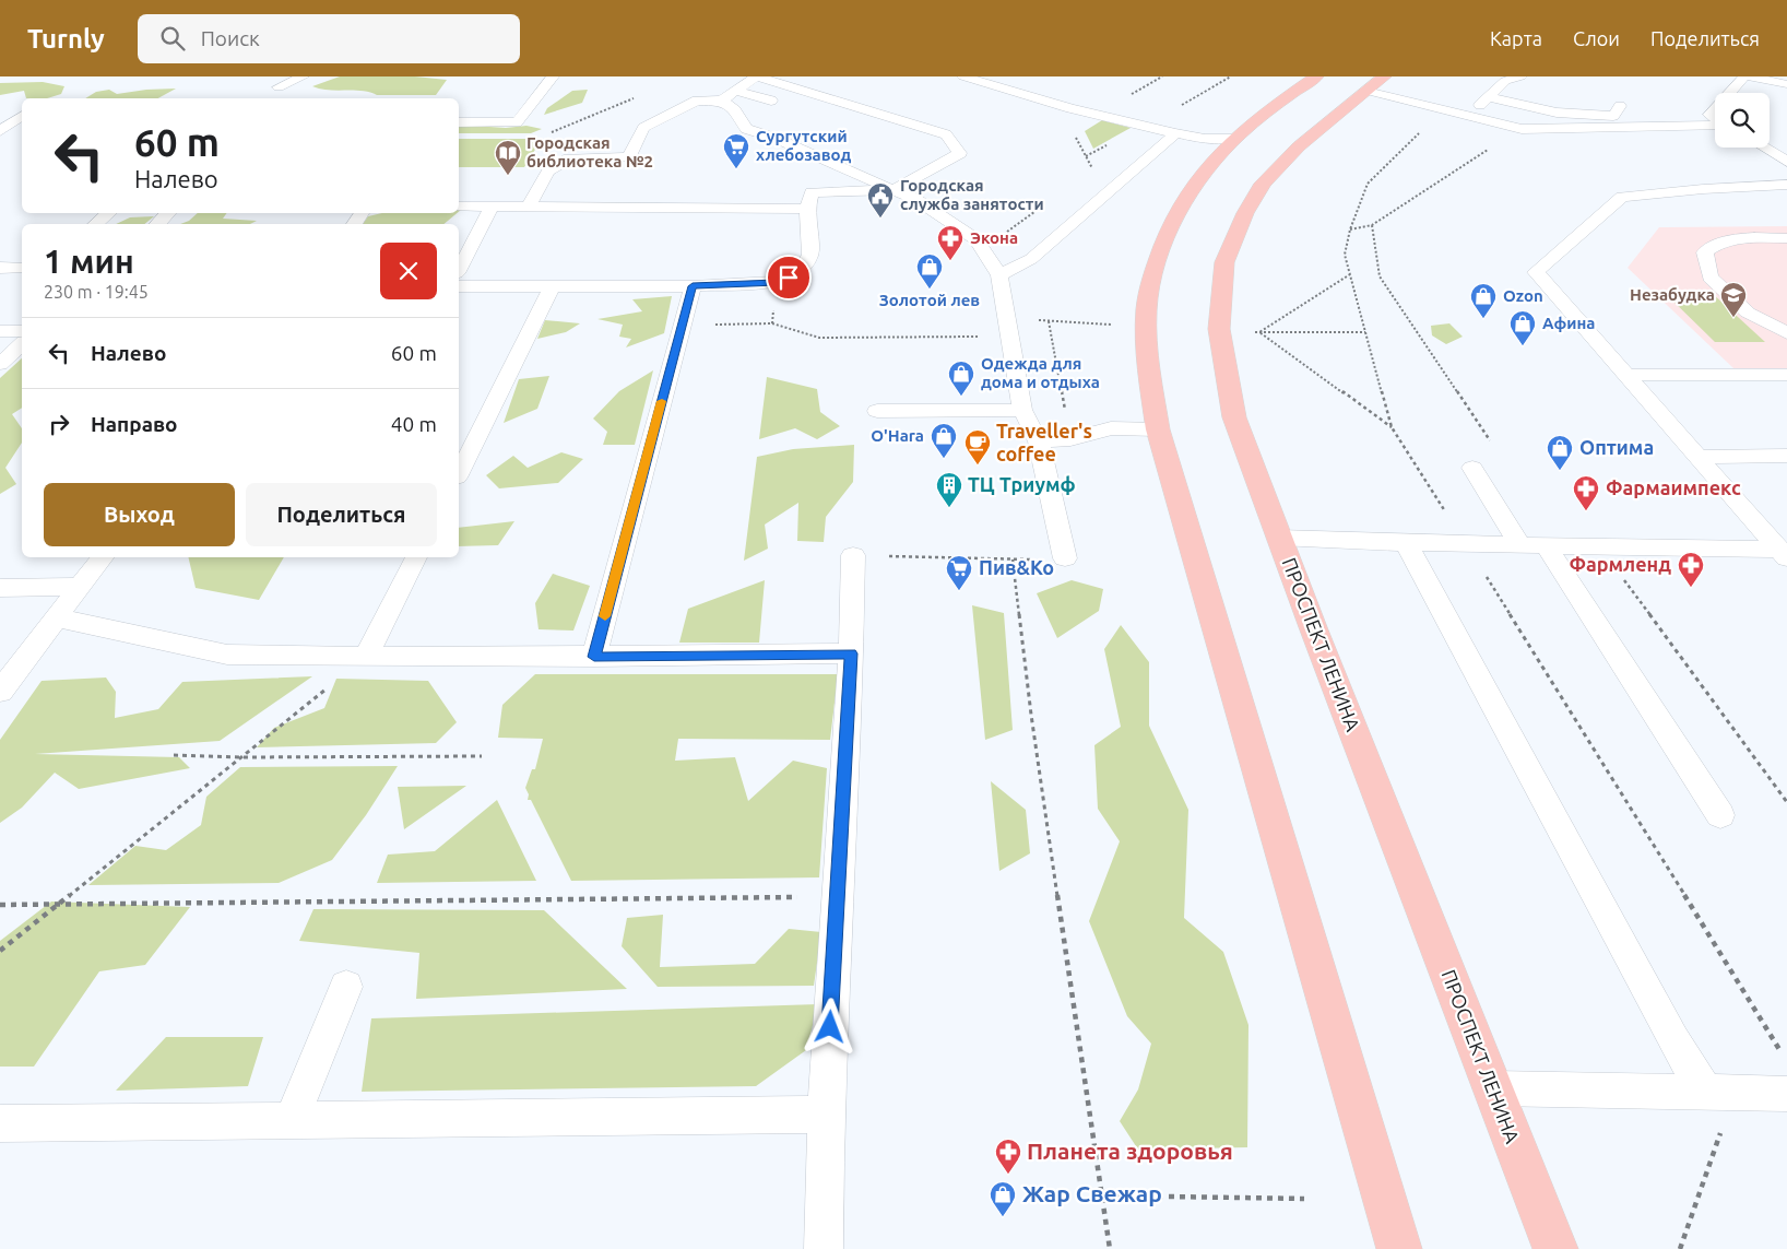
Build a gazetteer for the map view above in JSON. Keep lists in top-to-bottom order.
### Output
{
  "streets": {
    "main road": ["ПРОСПЕКТ ЛЕНИНА"]
  },
  "places": {
    "supermarket": ["Сургутский хлебозавод", "Пив&Ко"],
    "library": ["Городская библиотека №2"],
    "public building": ["Городская служба занятости"],
    "pharmacy": [
      "Экона",
      "Фармаимпекс",
      "Фармленд",
      "Планета здоровья"
    ],
    "shop": [
      "Золотой лев",
      "Ozon",
      "Афина",
      "Одежда для дома и отдыха",
      "O'Hara",
      "Оптима",
      "Жар Свежар"
    ],
    "school or university": ["Незабудка"],
    "cafe": ["Traveller's coffee"],
    "building": ["ТЦ Триумф"]
  },
  "page": {
    "header": "Turnly",
    "search": "Поиск",
    "nav": ["Карта", "Слои", "Поделиться"],
    "turn": ["60 m", "Налево"],
    "heading": ["1 мин", "230 m · 19:45"],
    "list": [
      {
        "name": "Налево",
        "value": "60 m"
      },
      {
        "name": "Направо",
        "value": "40 m"
      }
    ],
    "buttons": ["Выход", "Поделиться"]
  }
}
